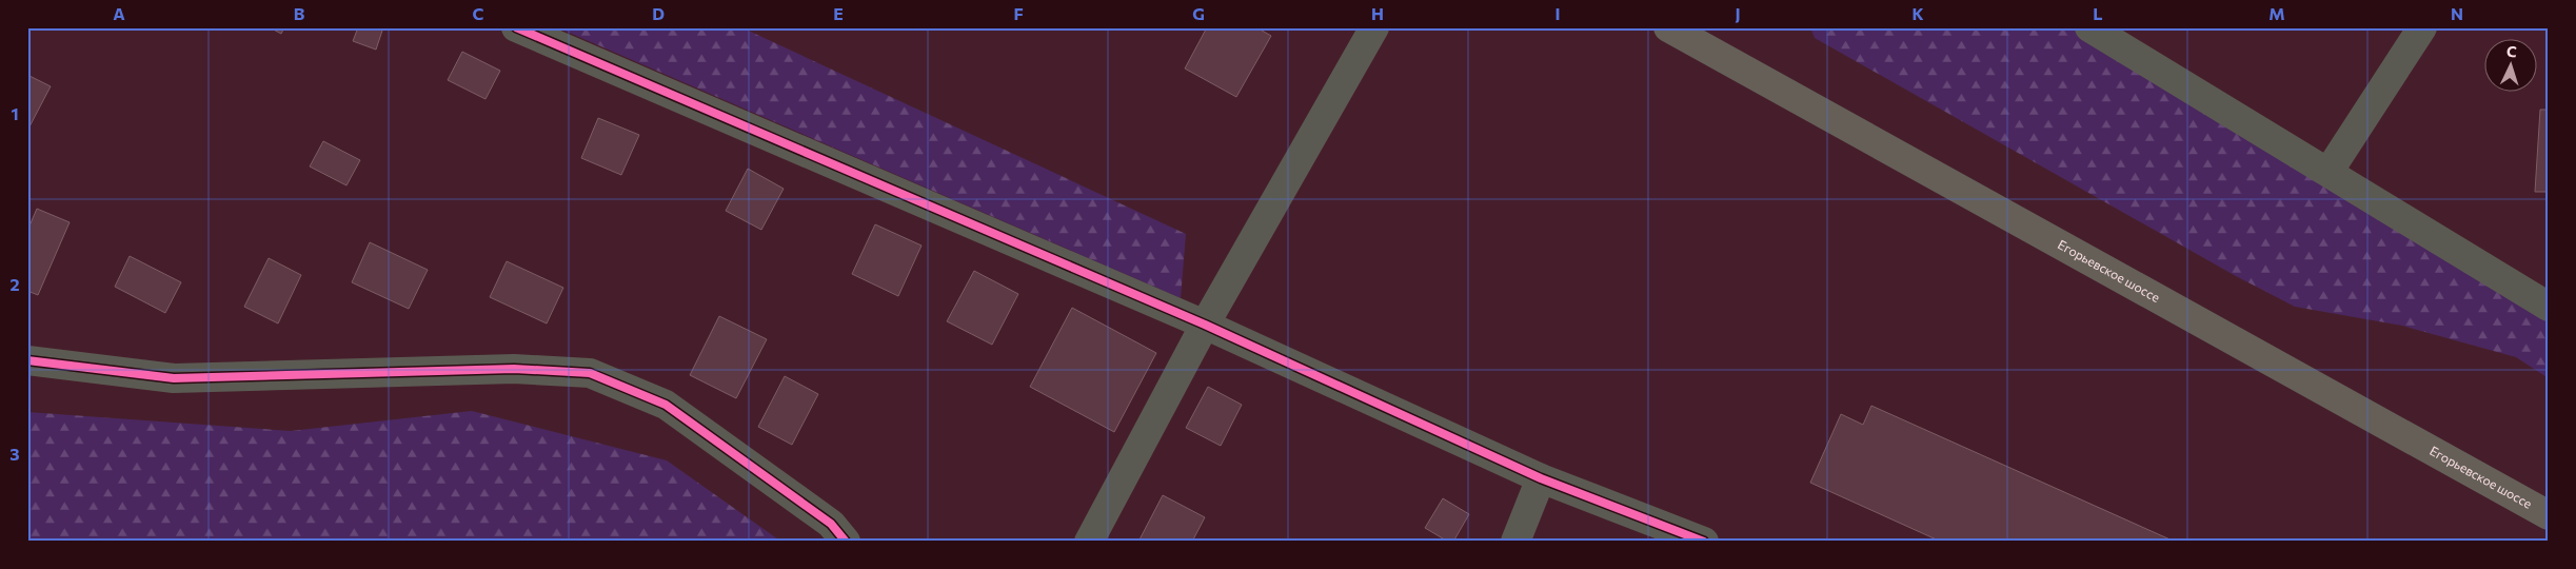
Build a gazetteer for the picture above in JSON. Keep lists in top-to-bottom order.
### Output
{
  "streets": {
    "main road": ["Егорьевское шоссе"]
  },
  "north": "top",
  "grid": {
    "columns": [
      "A",
      "B",
      "C",
      "D",
      "E",
      "F",
      "G",
      "H",
      "I",
      "J",
      "K",
      "L",
      "M",
      "N"
    ],
    "rows": ["1", "2", "3"]
  }
}
